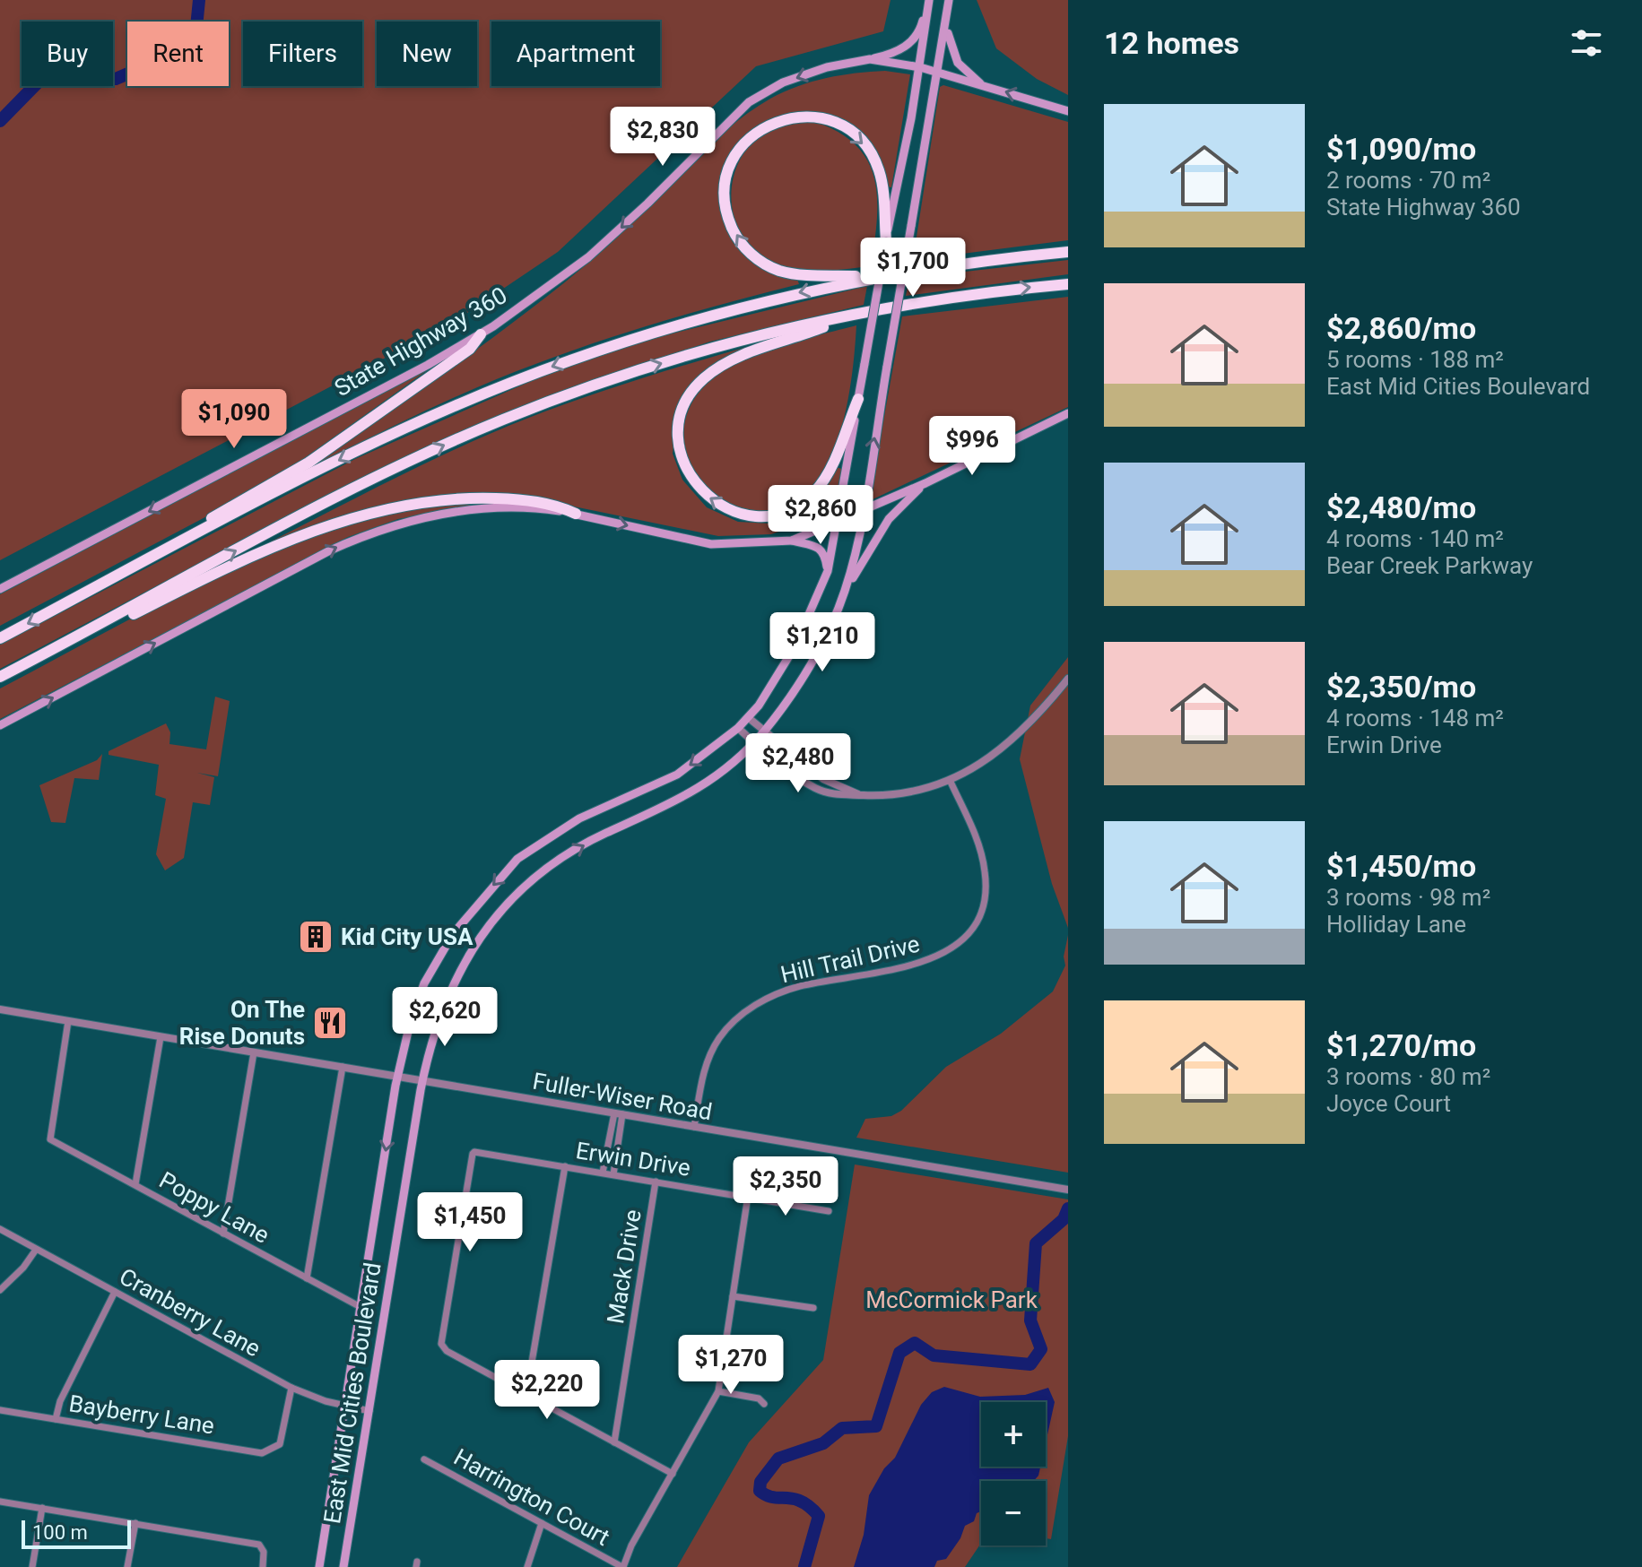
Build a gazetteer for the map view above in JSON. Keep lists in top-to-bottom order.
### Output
{
  "streets": {
    "main road": ["State Highway 360", "East Mid Cities Boulevard"],
    "street": [
      "Hill Trail Drive",
      "Fuller-Wiser Road",
      "Erwin Drive",
      "Poppy Lane",
      "Mack Drive",
      "Cranberry Lane",
      "Bayberry Lane",
      "Harrington Court"
    ]
  },
  "crossings": [
    ["State Highway 360", "East Mid Cities Boulevard"],
    ["Hill Trail Drive", "Fuller-Wiser Road"],
    ["Fuller-Wiser Road", "Poppy Lane"],
    ["Fuller-Wiser Road", "East Mid Cities Boulevard"],
    ["Erwin Drive", "Mack Drive"],
    ["Cranberry Lane", "East Mid Cities Boulevard"],
    ["Cranberry Lane", "Bayberry Lane"]
  ],
  "one_way": ["State Highway 360"],
  "parks": ["McCormick Park"],
  "places": {
    "building": ["Kid City USA"],
    "restaurant": ["On The Rise Donuts"]
  },
  "scale_bar": "100 m",
  "page": {
    "heading": "12 homes",
    "chip": [
      "Buy",
      "Rent",
      "Filters",
      "New",
      "Apartment"
    ],
    "list": [
      {
        "name": "$1,090/mo",
        "note": "2 rooms · 70 m² · State Highway 360"
      },
      {
        "name": "$2,860/mo",
        "note": "5 rooms · 188 m² · East Mid Cities Boulevard"
      },
      {
        "name": "$2,480/mo",
        "note": "4 rooms · 140 m² · Bear Creek Parkway"
      },
      {
        "name": "$2,350/mo",
        "note": "4 rooms · 148 m² · Erwin Drive"
      },
      {
        "name": "$1,450/mo",
        "note": "3 rooms · 98 m² · Holliday Lane"
      },
      {
        "name": "$1,270/mo",
        "note": "3 rooms · 80 m² · Joyce Court"
      }
    ],
    "price": [
      "$2,830",
      "$1,700",
      "$1,090",
      "$996",
      "$2,860",
      "$1,210",
      "$2,480",
      "$2,620",
      "$2,350",
      "$1,450",
      "$1,270",
      "$2,220"
    ],
    "map_buttons": ["+", "−"],
    "scale": "100 m"
  }
}
